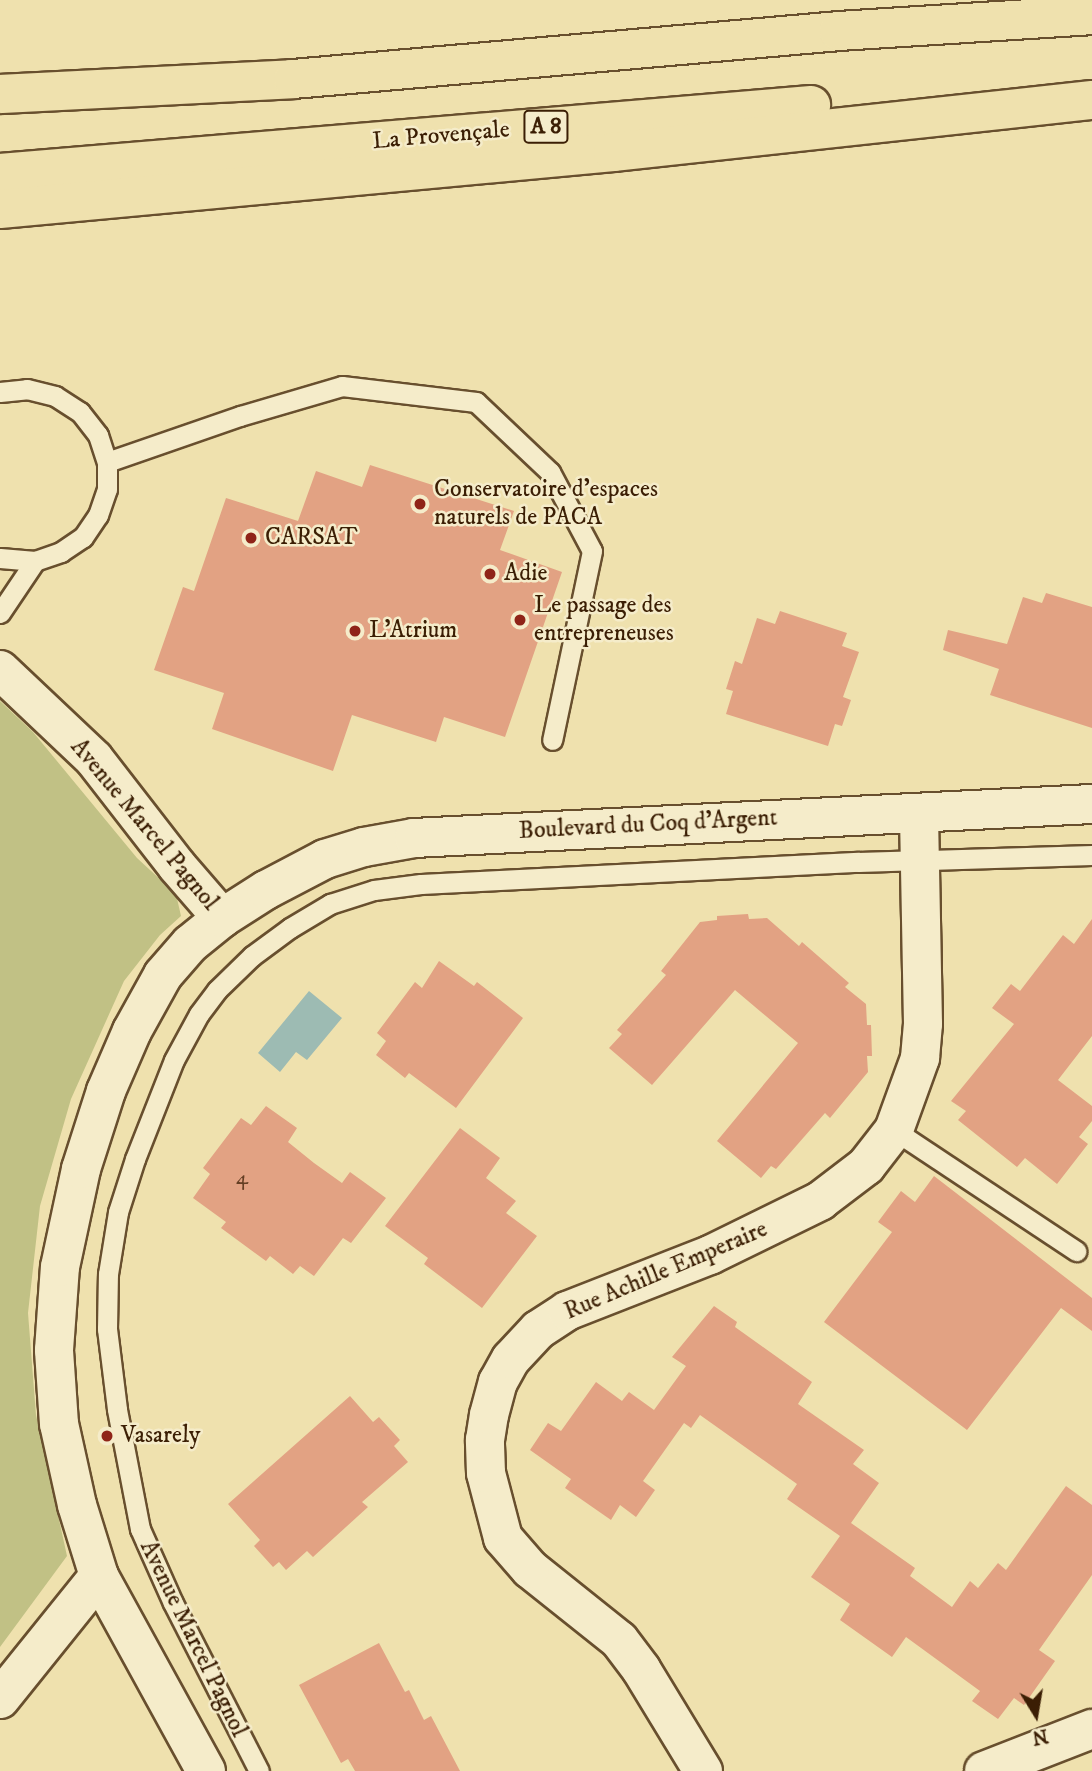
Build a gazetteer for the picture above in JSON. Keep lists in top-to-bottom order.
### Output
{
  "streets": {
    "highway": ["A 8", "La Provençale"],
    "street": ["Avenue Marcel Pagnol", "Boulevard du Coq d'Argent", "Rue Achille Emperaire"]
  },
  "crossings": [
    ["Avenue Marcel Pagnol", "Boulevard du Coq d'Argent"],
    ["Boulevard du Coq d'Argent", "Rue Achille Emperaire"]
  ],
  "places": [
    "Conservatoire d'espaces naturels de PACA",
    "CARSAT",
    "Adie",
    "Le passage des entrepreneuses",
    "L'Atrium",
    "Vasarely"
  ],
  "house_numbers": ["4"],
  "north": "bottom"
}
